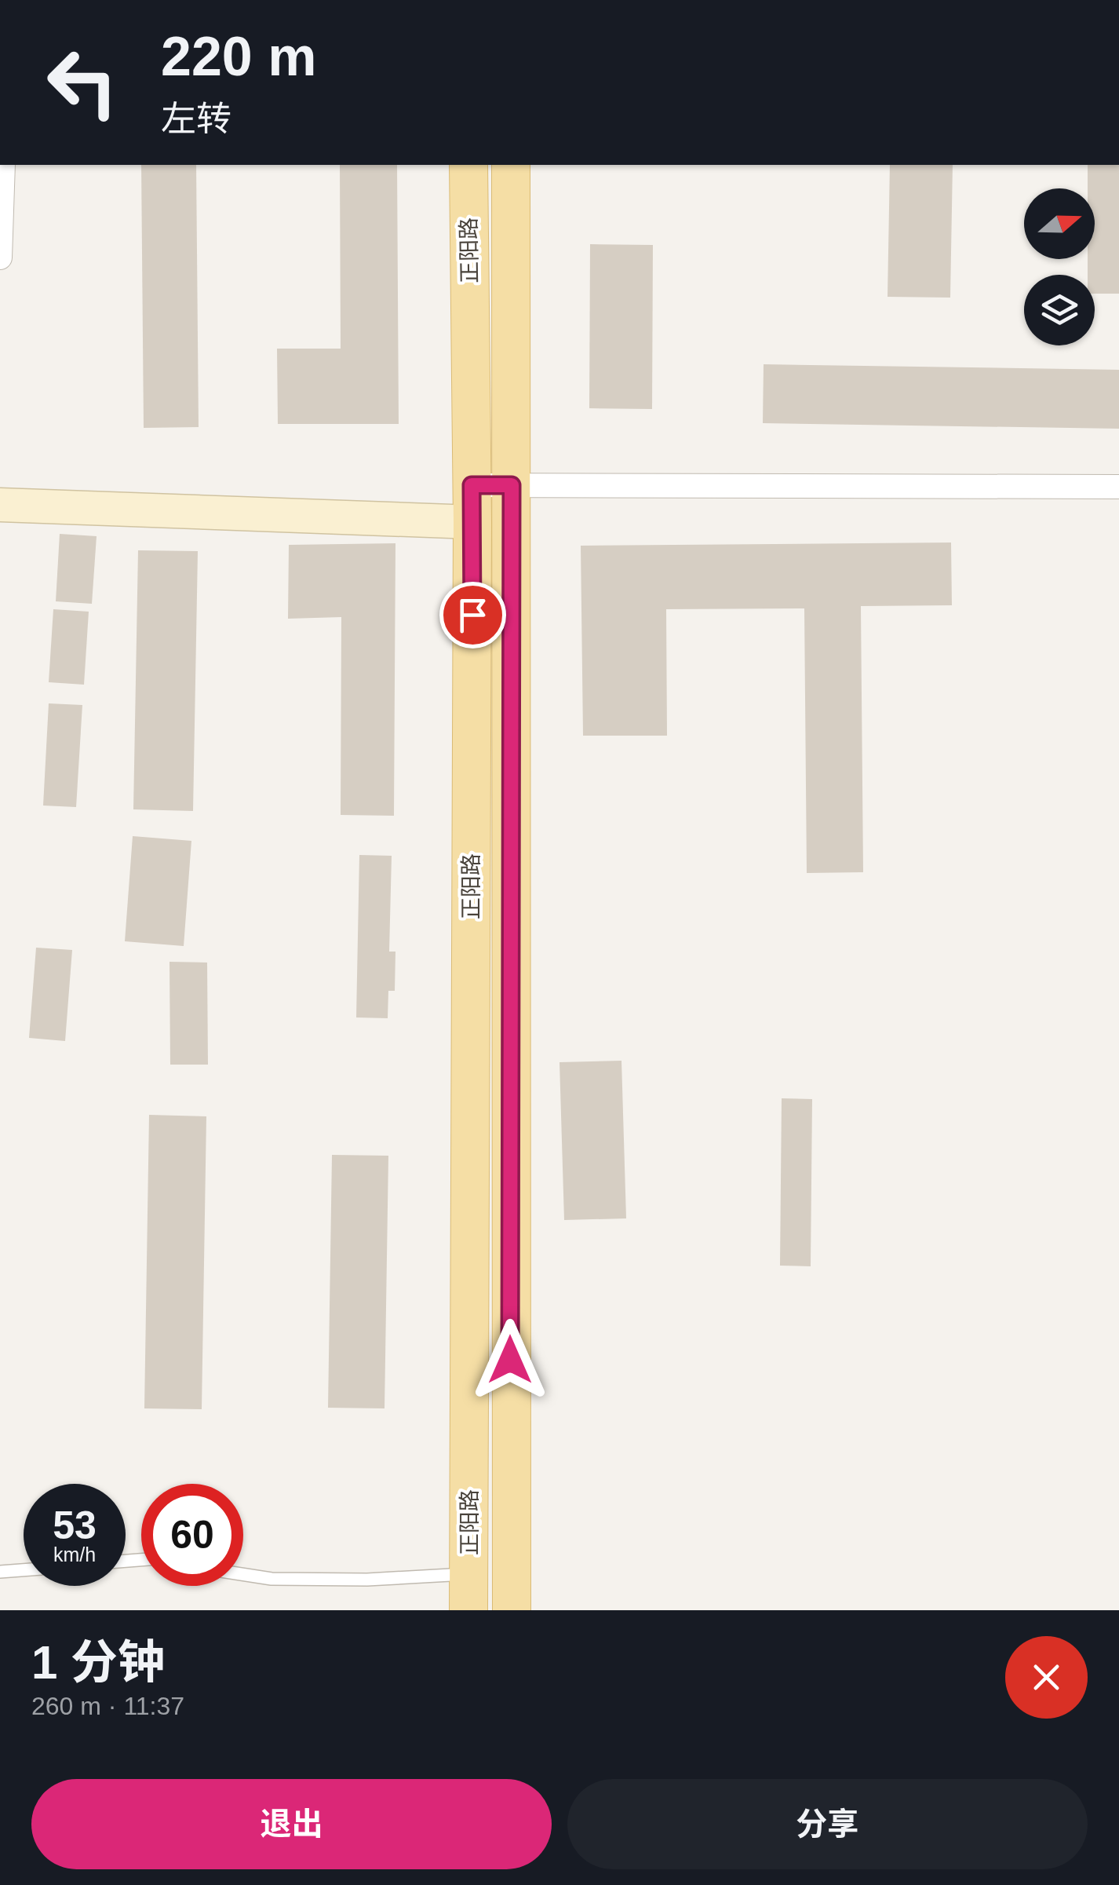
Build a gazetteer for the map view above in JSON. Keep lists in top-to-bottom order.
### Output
{
  "streets": {
    "main road": ["正阳路"]
  },
  "north": "right",
  "page": {
    "turn": ["220 m", "左转"],
    "speed": "53 km/h",
    "limit": "60",
    "heading": ["1 分钟", "260 m · 11:37"],
    "buttons": ["退出", "分享"]
  }
}
